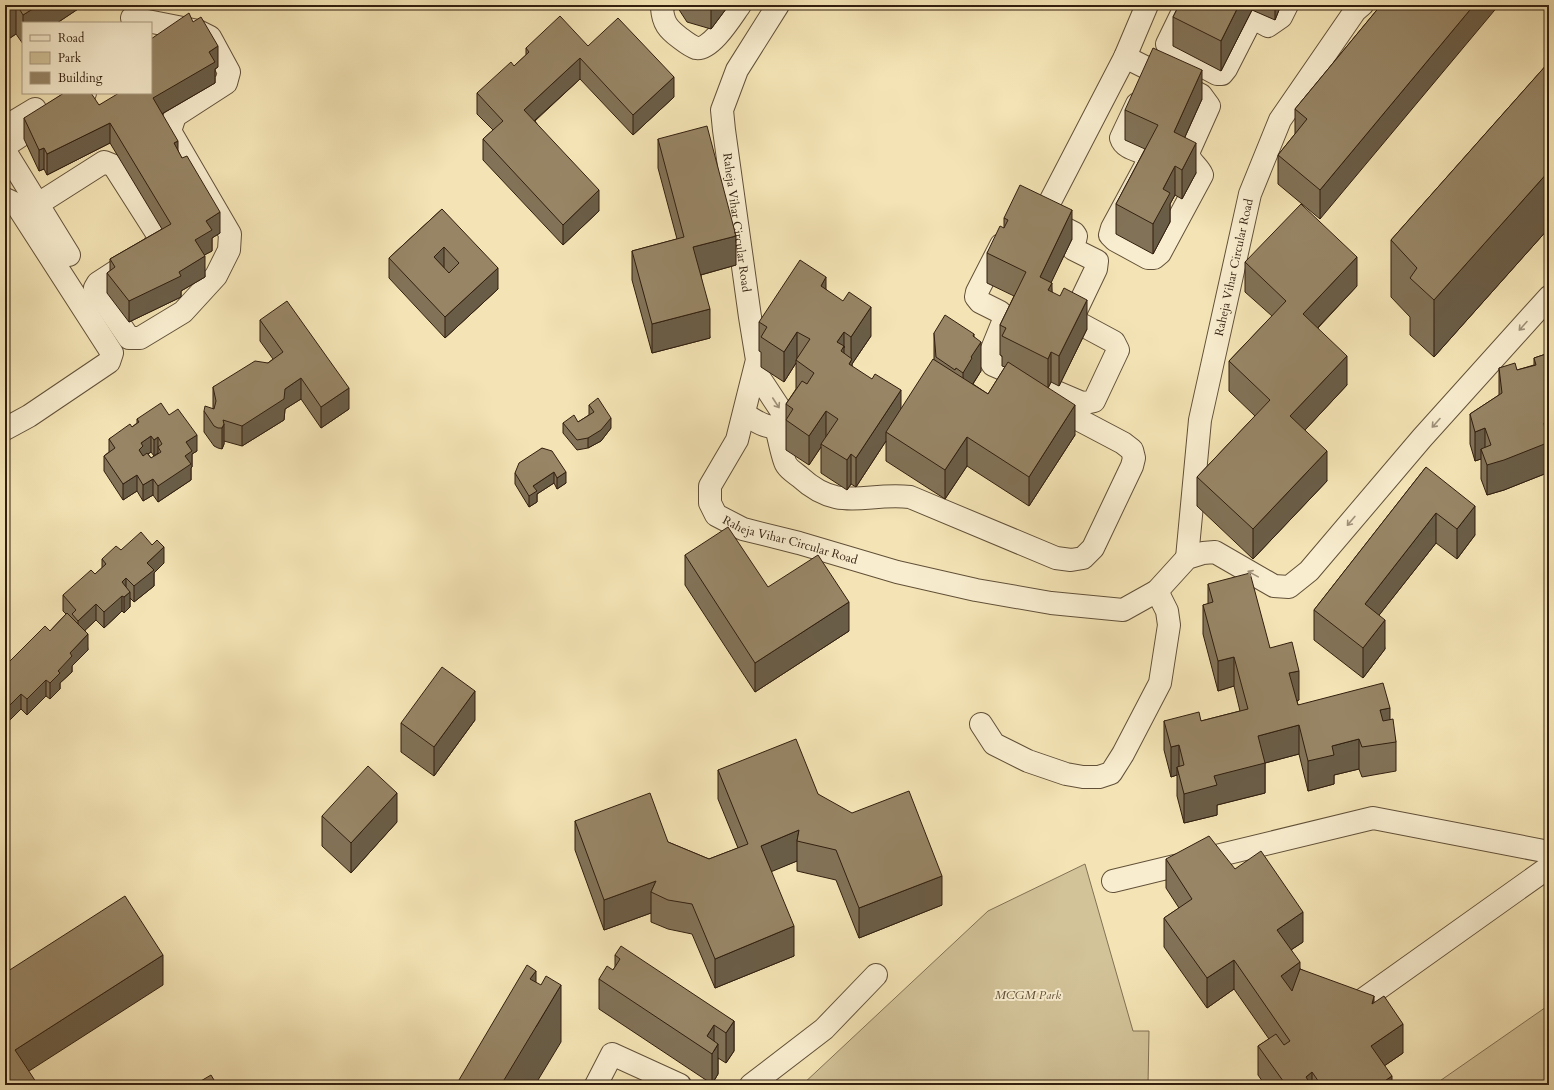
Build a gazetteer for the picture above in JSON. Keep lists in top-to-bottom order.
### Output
{
  "streets": {
    "street": ["Raheja Vihar Circular Road"]
  },
  "parks": ["MCGM Park"],
  "legend": ["Road", "Park", "Building"]
}
